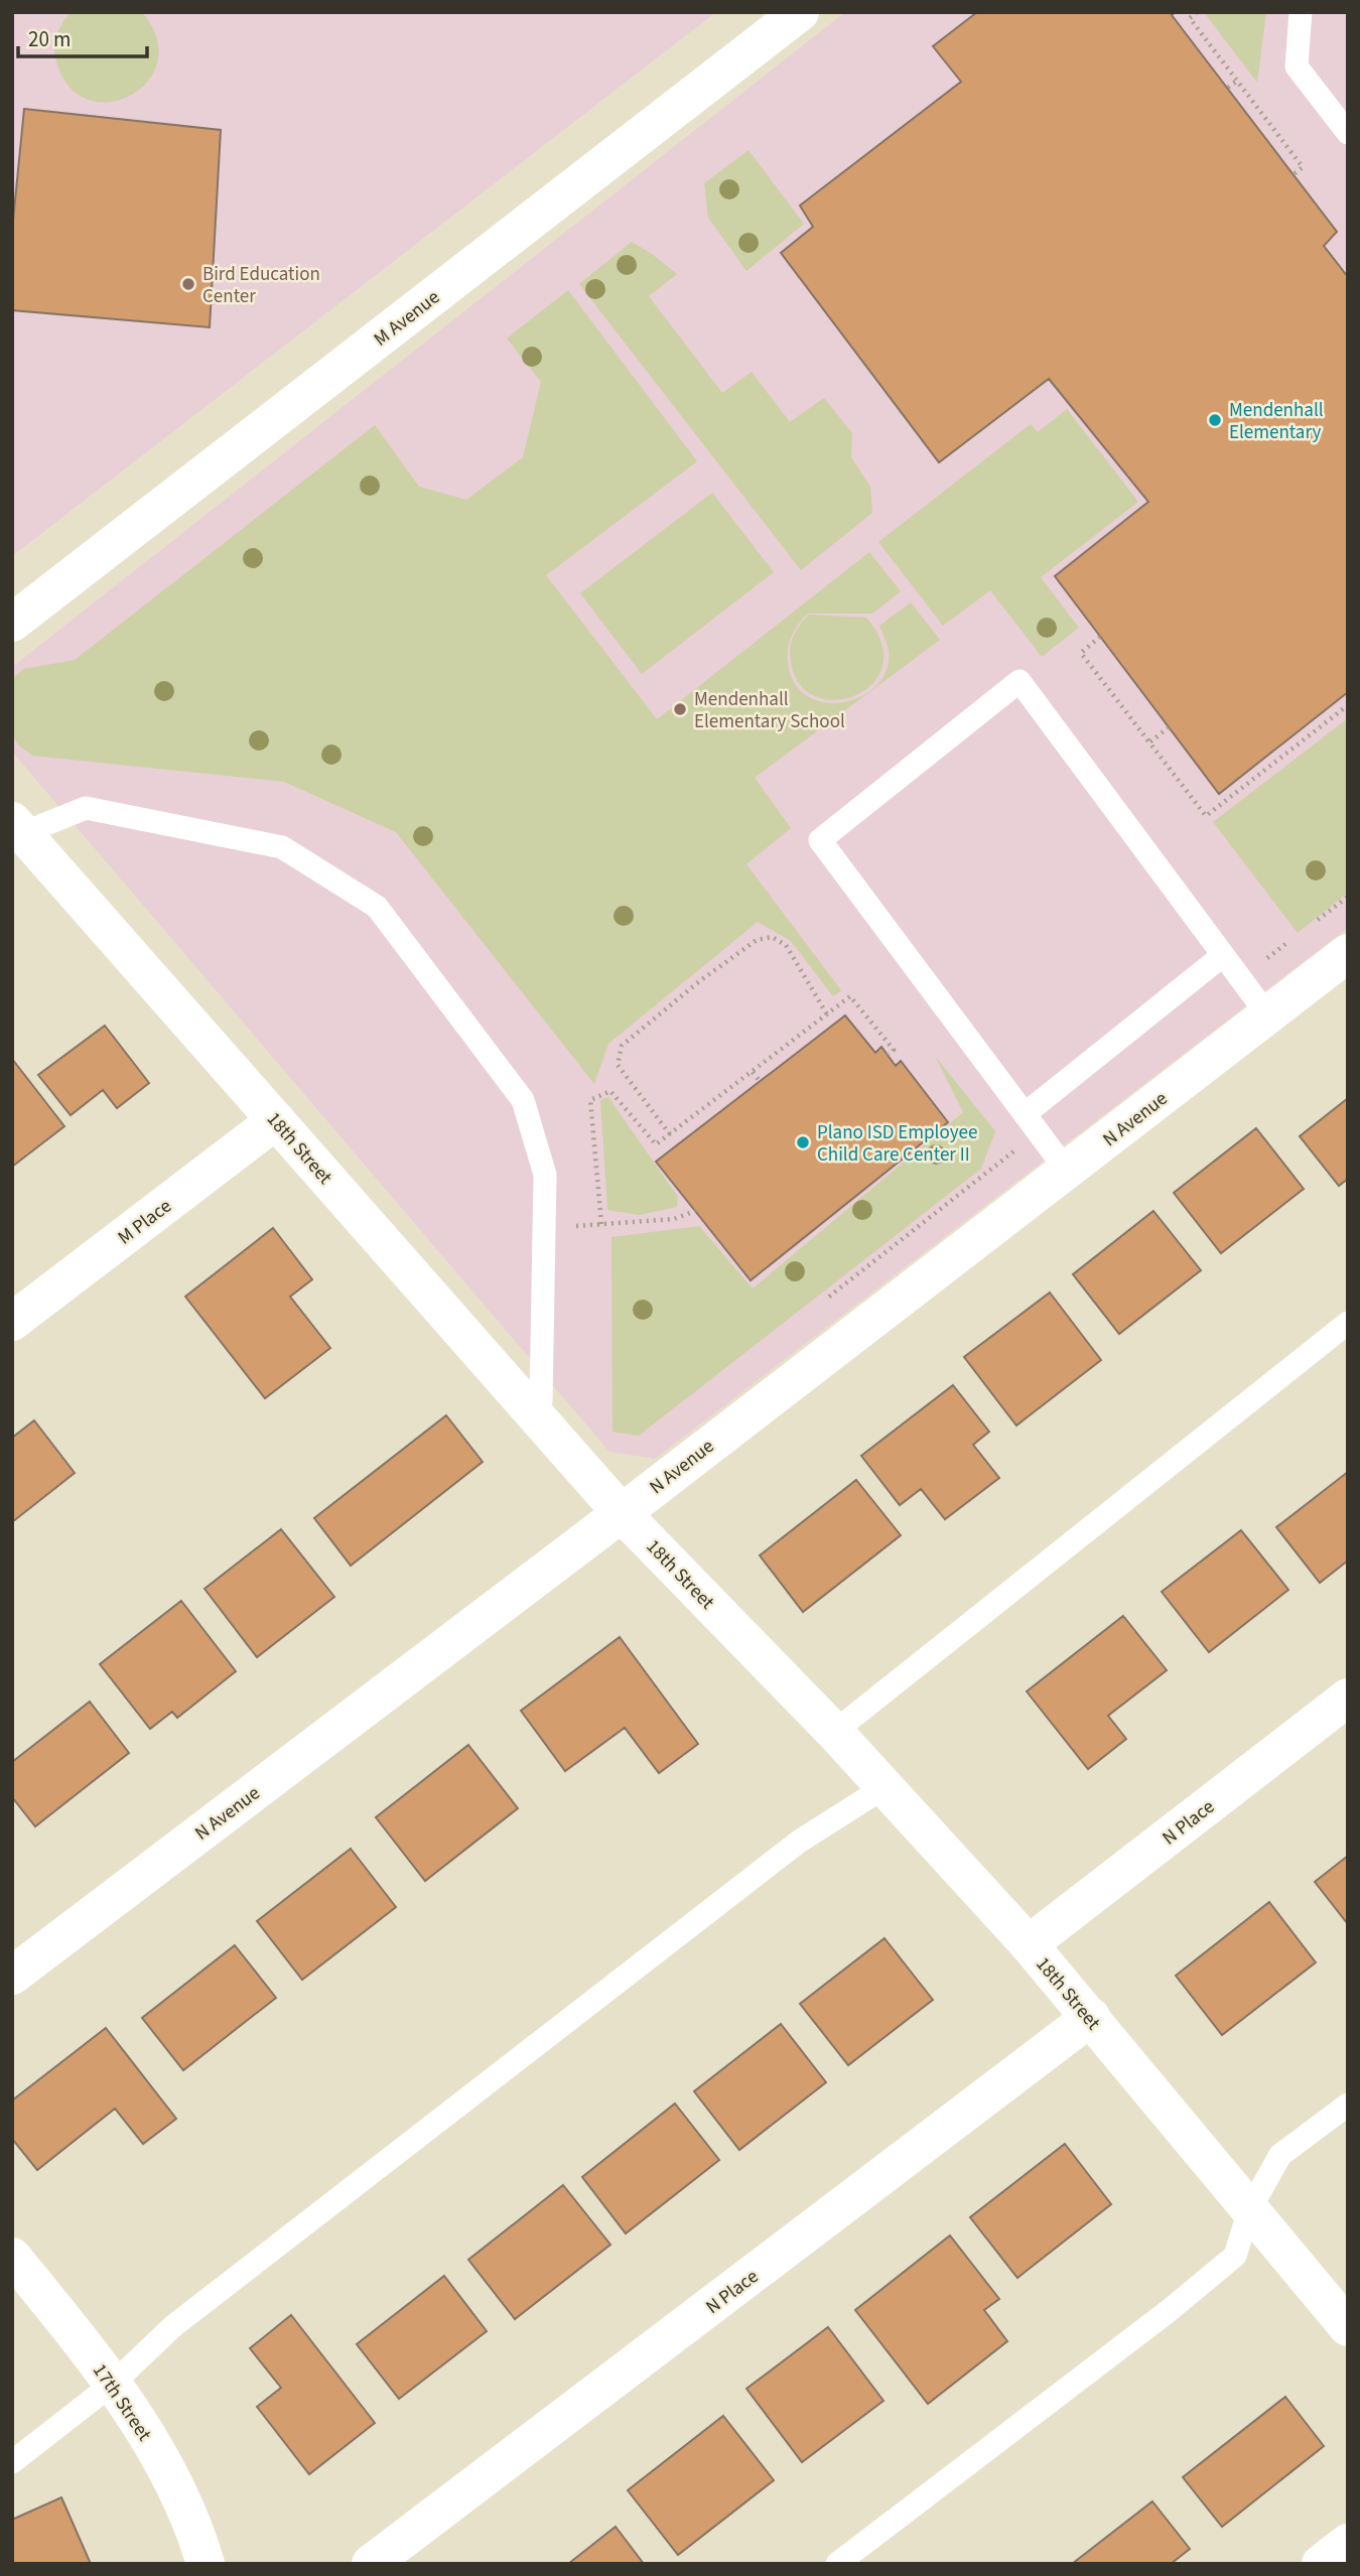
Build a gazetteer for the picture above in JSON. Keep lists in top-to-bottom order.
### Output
{
  "streets": {
    "street": [
      "M Avenue",
      "N Avenue",
      "18th Street",
      "M Place",
      "N Place",
      "17th Street"
    ]
  },
  "crossings": [
    ["N Avenue", "18th Street"],
    ["18th Street", "M Place"],
    ["18th Street", "N Place"]
  ],
  "places": [
    "Bird Education Center",
    "Mendenhall Elementary",
    "Mendenhall Elementary School",
    "Plano ISD Employee Child Care Center II"
  ],
  "scale_bar": "20 m"
}
